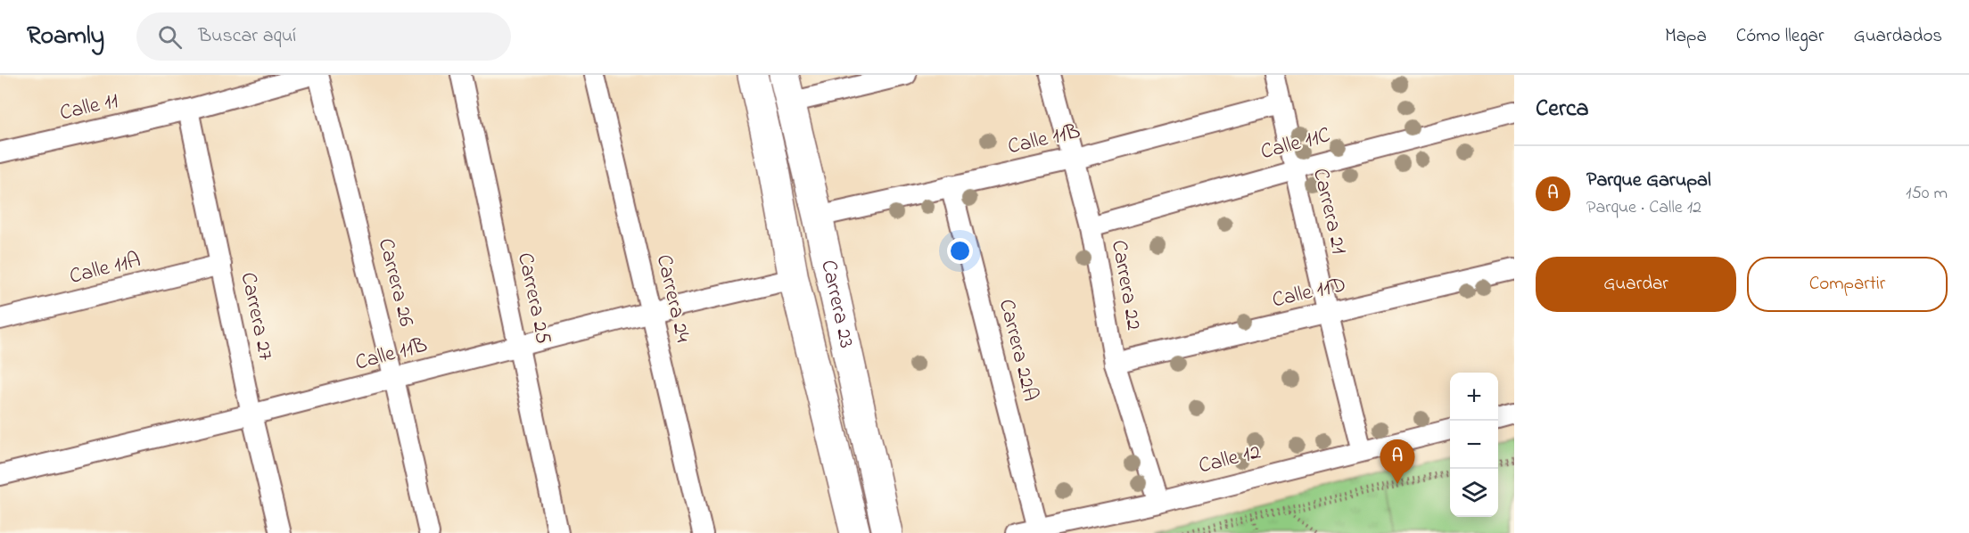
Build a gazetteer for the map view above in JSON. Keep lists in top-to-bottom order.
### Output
{
  "streets": {
    "main road": ["Carrera 23"],
    "street": [
      "Calle 11",
      "Calle 11B",
      "Calle 11C",
      "Carrera 21",
      "Calle 11A",
      "Carrera 26",
      "Carrera 22",
      "Calle 11D",
      "Carrera 25",
      "Carrera 24",
      "Carrera 27",
      "Carrera 22A",
      "Calle 12"
    ]
  },
  "crossings": [
    ["Calle 11", "Carrera 27"],
    ["Calle 11B", "Carrera 21"],
    ["Calle 11B", "Carrera 26"],
    ["Calle 11B", "Carrera 22"],
    ["Calle 11B", "Carrera 25"],
    ["Calle 11B", "Carrera 24"],
    ["Calle 11B", "Carrera 23"],
    ["Calle 11B", "Carrera 27"],
    ["Calle 11B", "Carrera 22A"],
    ["Calle 11C", "Carrera 21"],
    ["Calle 11C", "Carrera 22"],
    ["Carrera 21", "Calle 11D"],
    ["Carrera 21", "Calle 12"],
    ["Calle 11A", "Carrera 27"],
    ["Carrera 22", "Calle 11D"],
    ["Carrera 22", "Calle 12"],
    ["Carrera 22A", "Calle 12"]
  ],
  "page": {
    "header": "Roamly",
    "search": "Buscar aquí",
    "nav": ["Mapa", "Cómo llegar", "Guardados"],
    "heading": "Cerca",
    "list": [
      {
        "mark": "A",
        "name": "Parque Garupal",
        "note": "Parque · Calle 12",
        "value": "150 m"
      }
    ],
    "buttons": ["Guardar", "Compartir"],
    "map_buttons": ["+", "−"],
    "pins": "A"
  }
}
